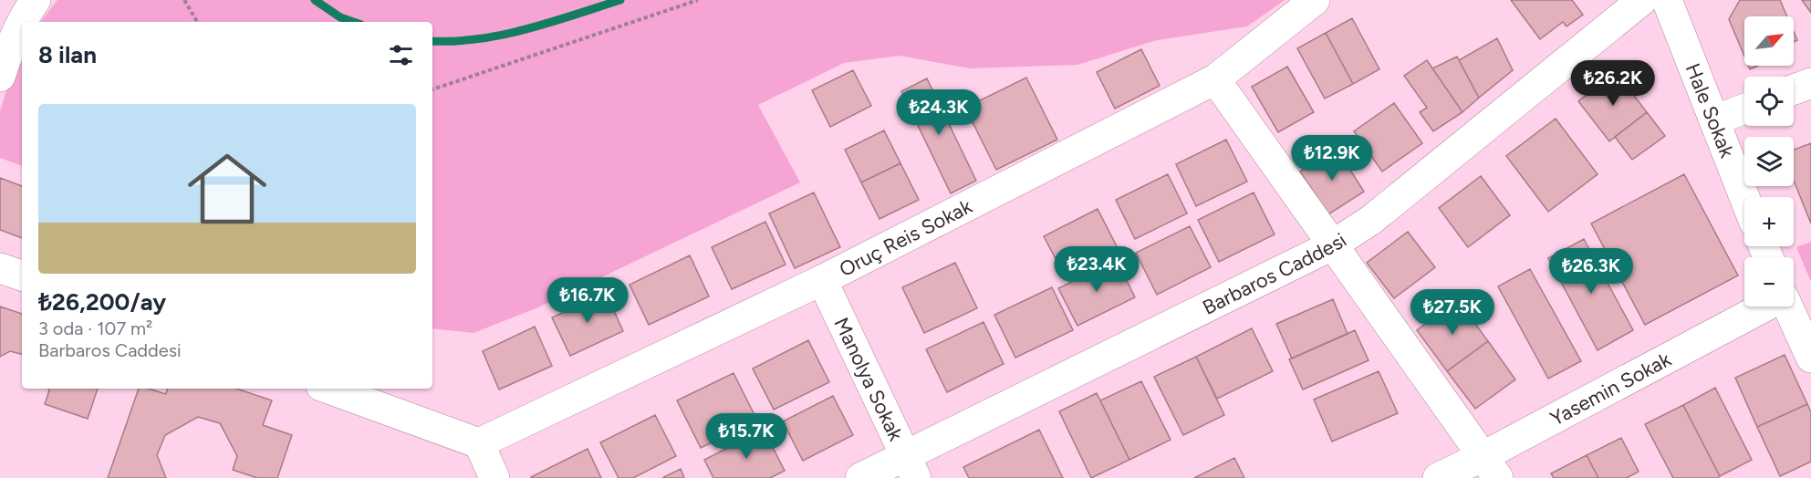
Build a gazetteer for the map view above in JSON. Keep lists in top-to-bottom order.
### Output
{
  "streets": {
    "street": [
      "Hale Sokak",
      "Oruç Reis Sokak",
      "Barbaros Caddesi",
      "Manolya Sokak",
      "Yasemin Sokak"
    ]
  },
  "crossings": [
    ["Oruç Reis Sokak", "Manolya Sokak"],
    ["Barbaros Caddesi", "Manolya Sokak"]
  ],
  "north": "top right",
  "page": {
    "map_buttons": ["+", "−"],
    "heading": "8 ilan",
    "price": [
      "₺26.2K",
      "₺24.3K",
      "₺12.9K",
      "₺23.4K",
      "₺26.3K",
      "₺16.7K",
      "₺27.5K",
      "₺15.7K"
    ],
    "list": [
      {
        "name": "₺26,200/ay",
        "note": "3 oda · 107 m² · Barbaros Caddesi"
      }
    ]
  }
}
